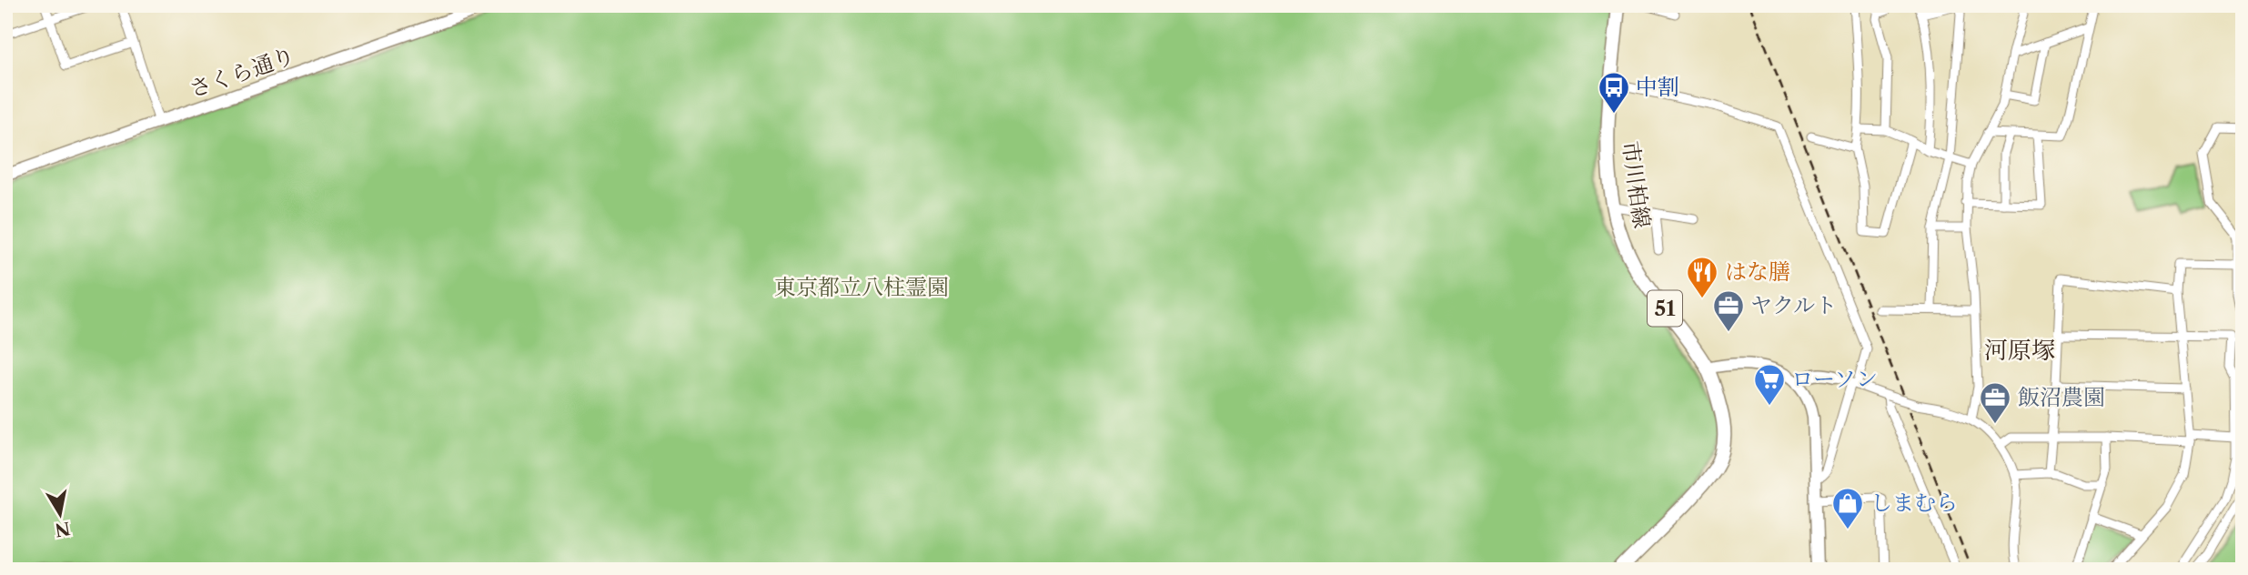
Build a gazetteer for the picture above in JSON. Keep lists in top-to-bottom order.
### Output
{
  "streets": {
    "main road": ["市川柏線", "51"],
    "street": ["さくら通り"]
  },
  "districts": ["河原塚"],
  "parks": ["東京都立八柱霊園"],
  "places": {
    "bus stop": ["中割"],
    "restaurant": ["はな膳"],
    "office": ["ヤクルト", "飯沼農園"],
    "supermarket": ["ローソン"],
    "shop": ["しまむら"]
  },
  "north": "bottom"
}
